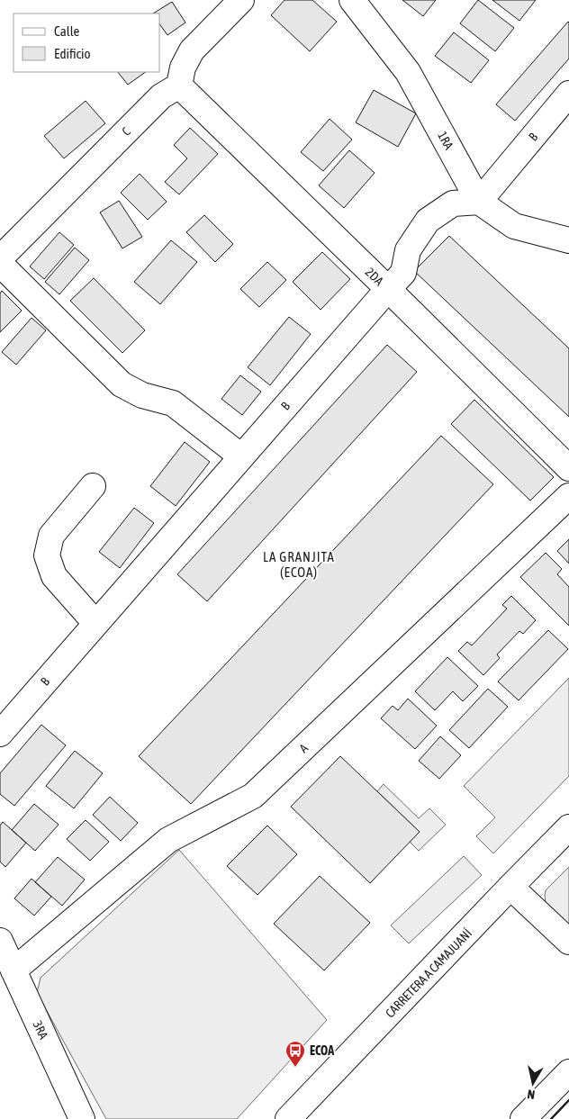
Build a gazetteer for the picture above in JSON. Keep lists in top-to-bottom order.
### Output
{
  "streets": {
    "street": [
      "C",
      "B",
      "1RA",
      "2DA",
      "A",
      "CARRETERA A CAMAJUANÍ",
      "3RA"
    ]
  },
  "crossings": [
    ["C", "2DA"],
    ["B", "1RA"],
    ["B", "2DA"],
    ["A", "3RA"]
  ],
  "districts": ["LA GRANJITA (ECOA)"],
  "places": {
    "bus stop": ["ECOA"]
  },
  "legend": ["Calle", "Edificio"],
  "north": "bottom"
}
